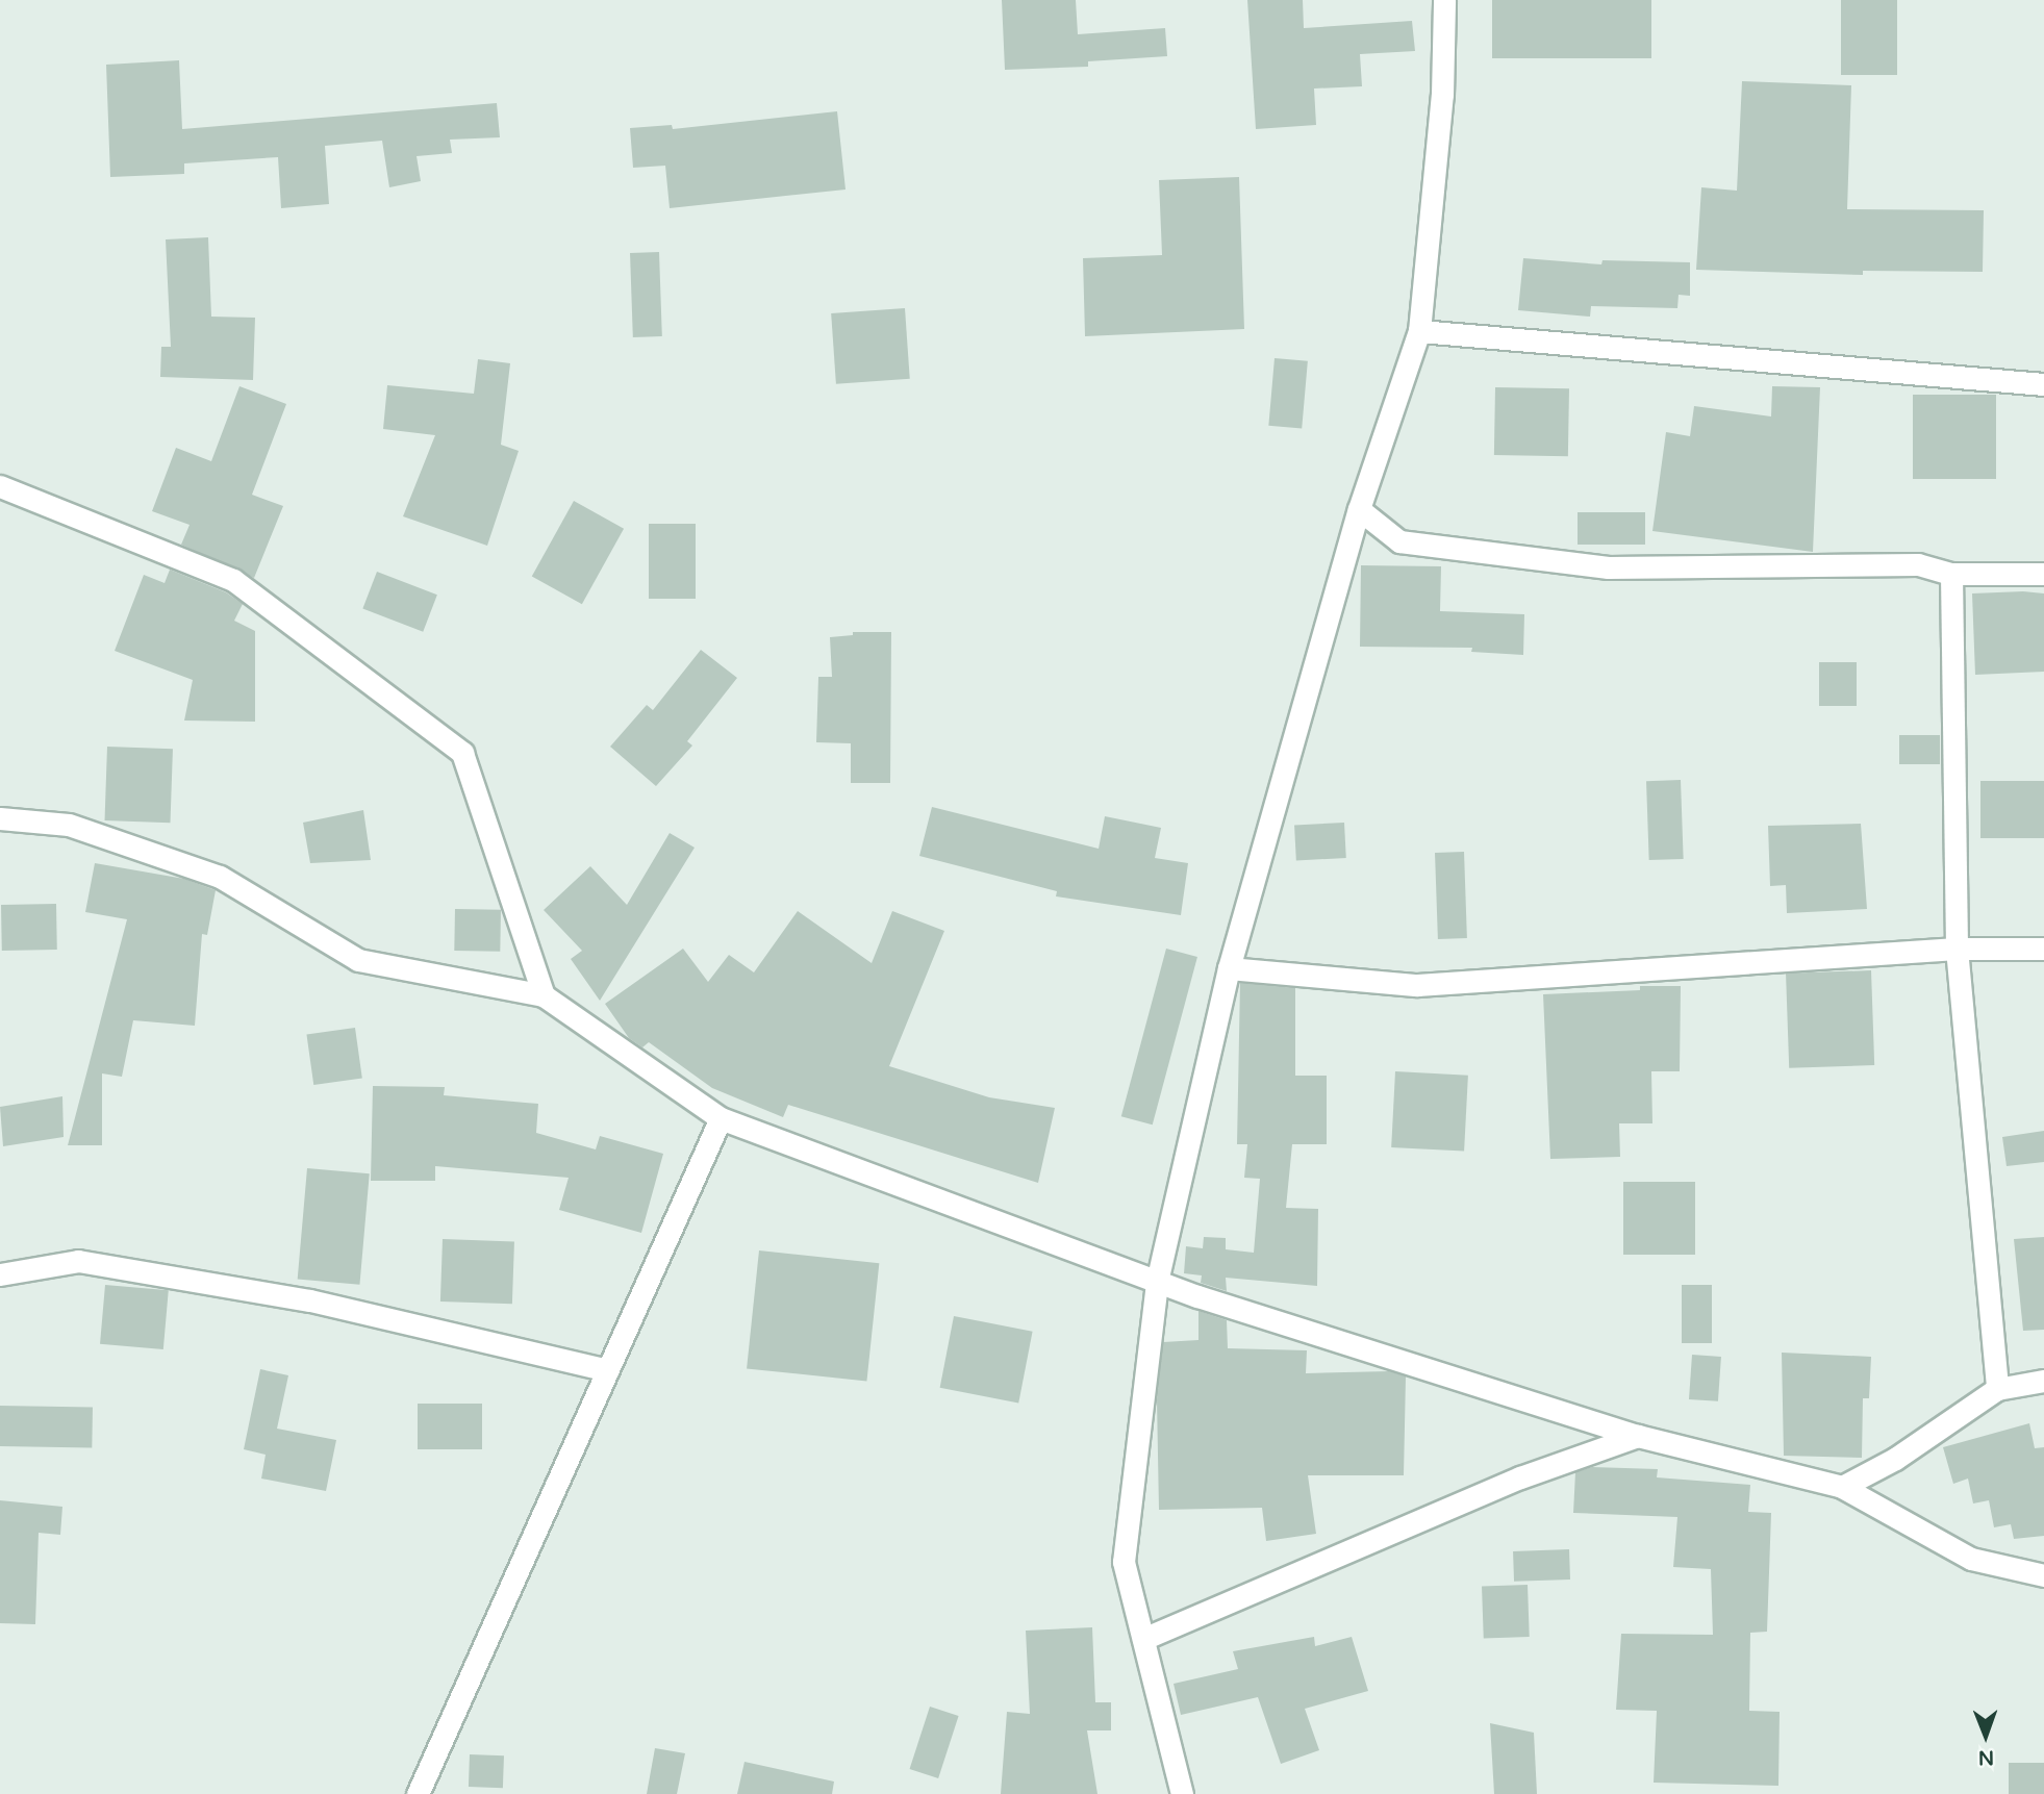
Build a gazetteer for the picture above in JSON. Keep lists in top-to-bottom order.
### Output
{
  "north": "bottom"
}
